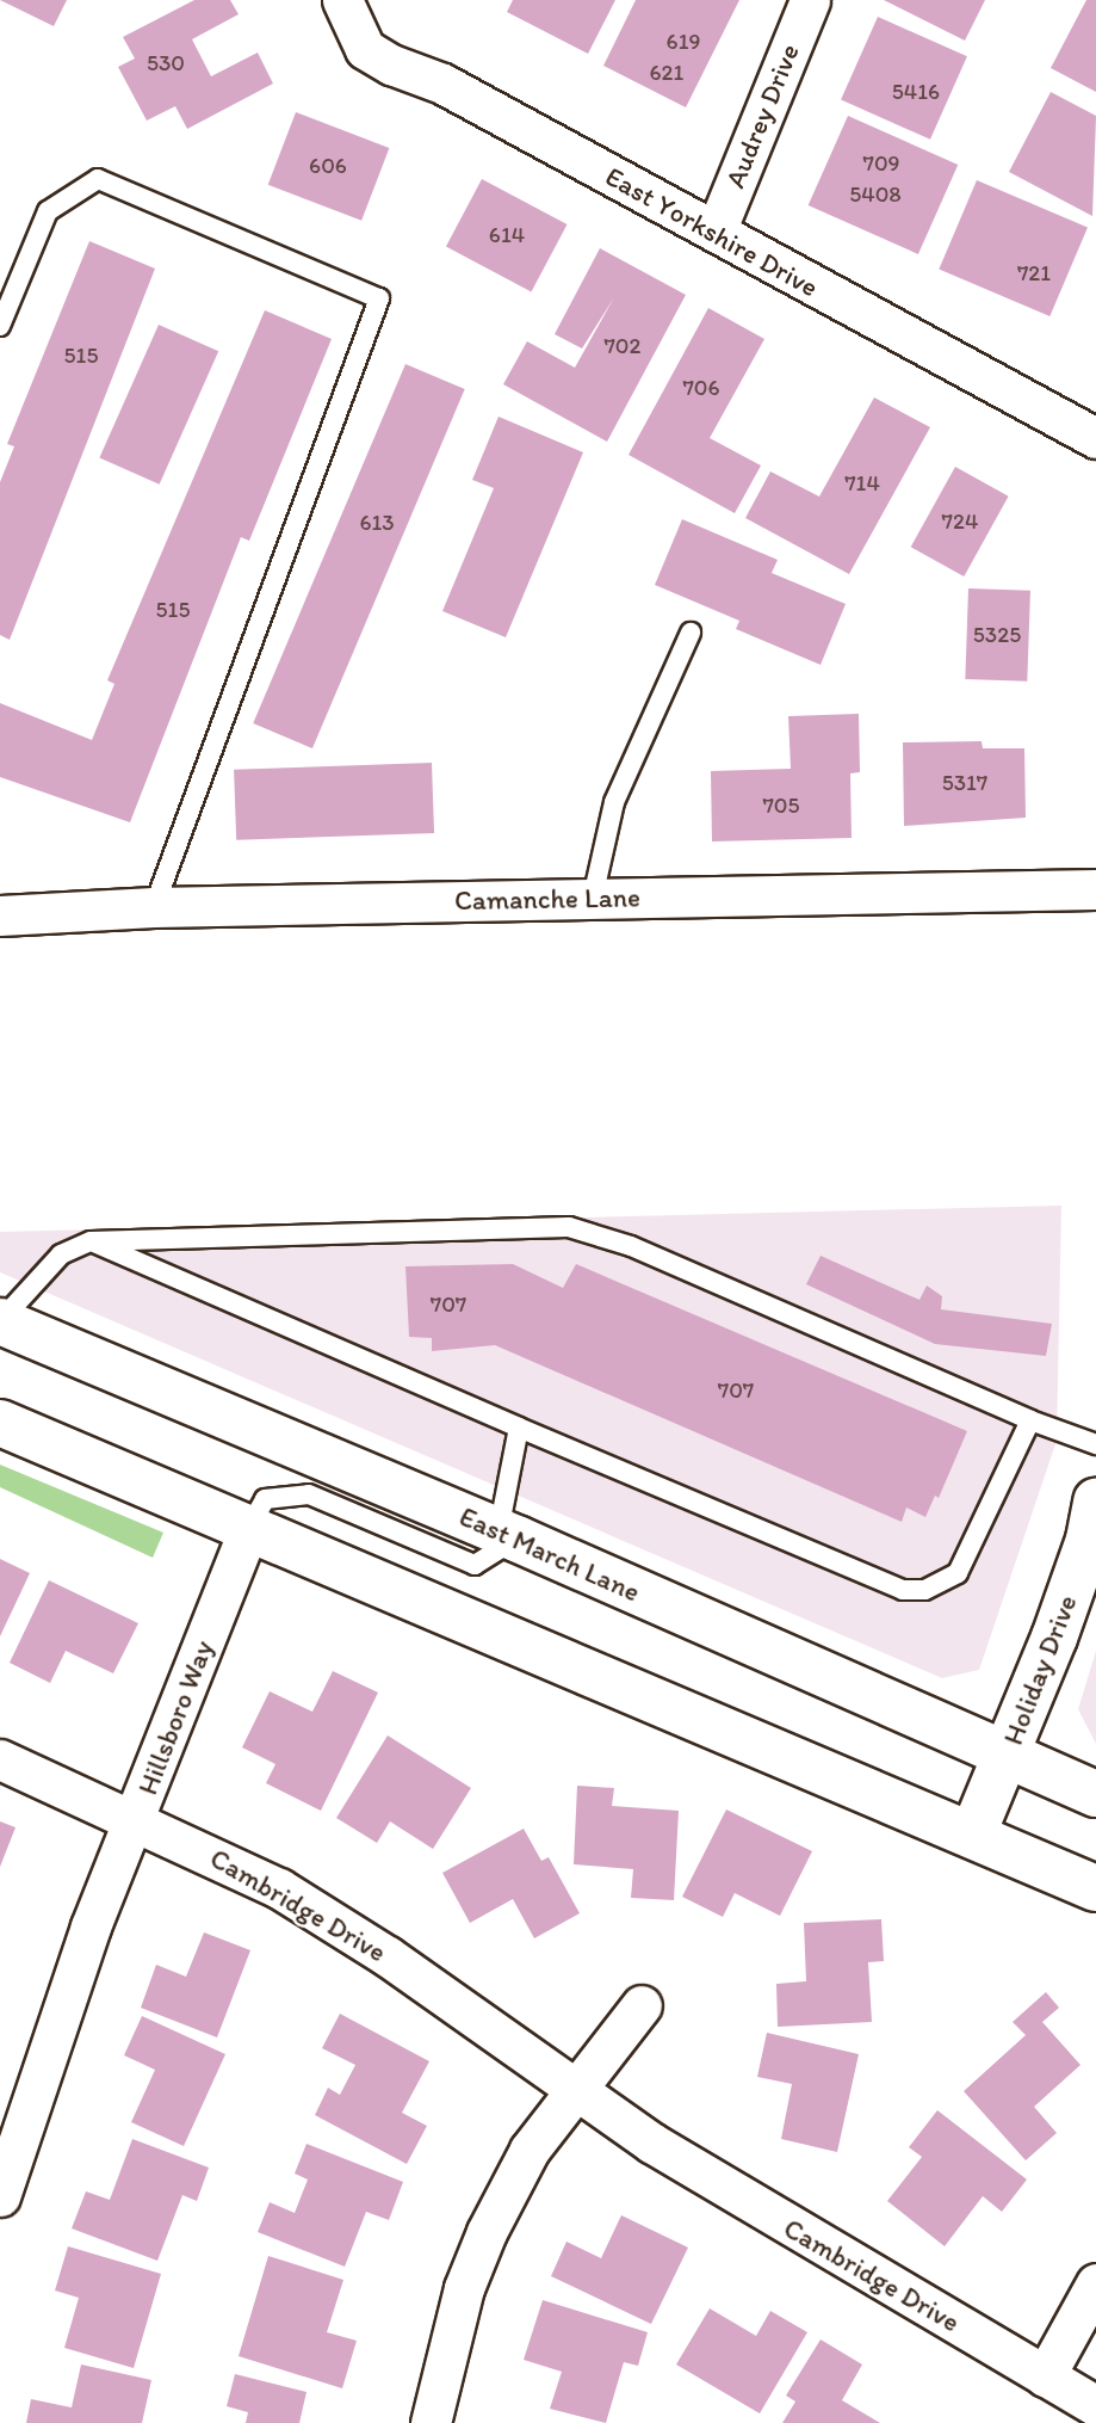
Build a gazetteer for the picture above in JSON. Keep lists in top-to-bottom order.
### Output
{
  "streets": {
    "main road": ["East March Lane", "Holiday Drive"],
    "street": [
      "Audrey Drive",
      "East Yorkshire Drive",
      "Camanche Lane",
      "Hillsboro Way",
      "Cambridge Drive"
    ]
  },
  "crossings": [
    ["Audrey Drive", "East Yorkshire Drive"],
    ["East March Lane", "Holiday Drive"],
    ["East March Lane", "Hillsboro Way"],
    ["Hillsboro Way", "Cambridge Drive"]
  ],
  "house_numbers": [
    "619",
    "530",
    "621",
    "5416",
    "709",
    "606",
    "5408",
    "614",
    "721",
    "702",
    "515",
    "706",
    "714",
    "724",
    "613",
    "515",
    "5325",
    "5317",
    "705",
    "707",
    "707"
  ]
}
